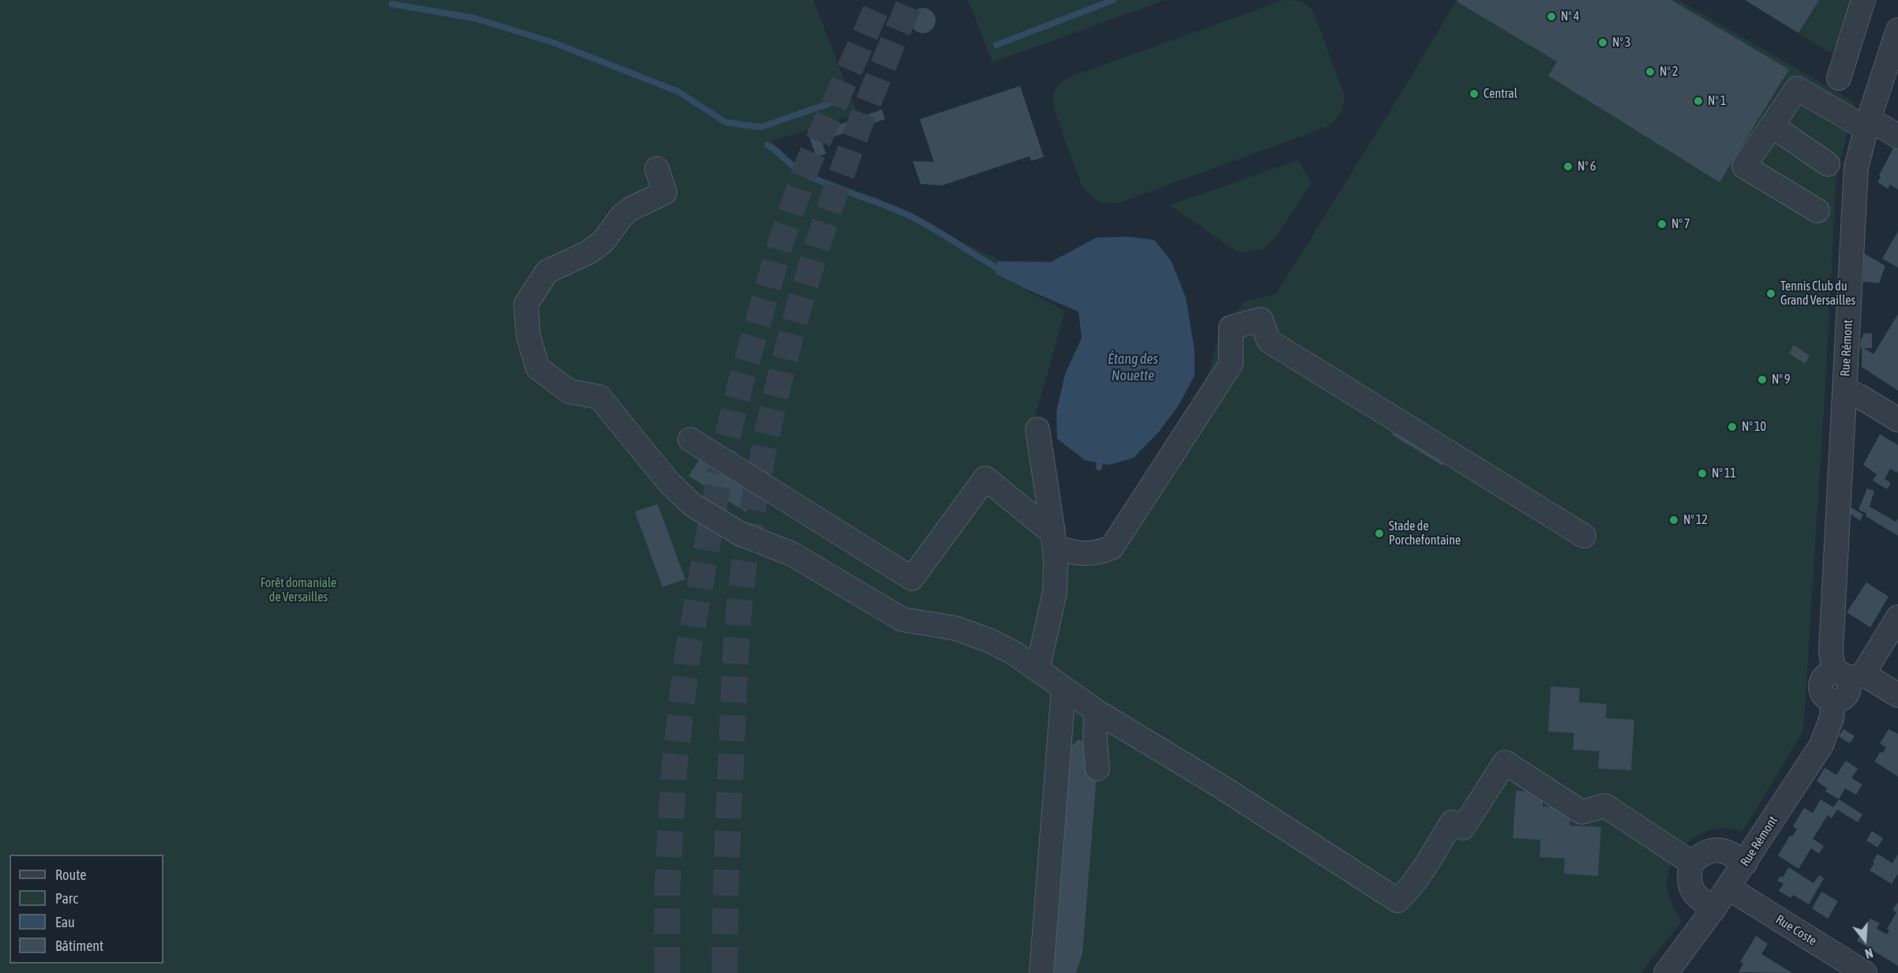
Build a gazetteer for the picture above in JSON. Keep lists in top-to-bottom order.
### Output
{
  "streets": {
    "street": ["Rue Rémont", "Rue Coste"]
  },
  "crossings": [
    ["Rue Rémont", "Rue Coste"]
  ],
  "water": ["Étang des Nouette"],
  "parks": ["Forêt domaniale de Versailles"],
  "places": [
    "N° 4",
    "N° 3",
    "N° 2",
    "Central",
    "N° 1",
    "N° 6",
    "N° 7",
    "Tennis Club du Grand Versailles",
    "N° 9",
    "N° 10",
    "N° 11",
    "N° 12",
    "Stade de Porchefontaine"
  ],
  "legend": [
    "Route",
    "Parc",
    "Eau",
    "Bâtiment"
  ],
  "north": "bottom"
}
